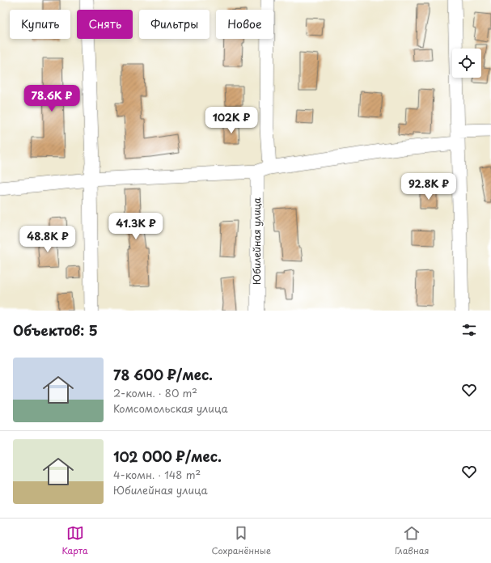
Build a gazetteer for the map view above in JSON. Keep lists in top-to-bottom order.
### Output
{
  "streets": {
    "street": ["Юбилейная улица"]
  },
  "page": {
    "chip": [
      "Купить",
      "Снять",
      "Фильтры",
      "Новое"
    ],
    "price": [
      "78.6K ₽",
      "102K ₽",
      "92.8K ₽",
      "41.3K ₽",
      "48.8K ₽"
    ],
    "heading": "Объектов: 5",
    "list": [
      {
        "name": "78 600 ₽/мес.",
        "note": "2-комн. · 80 m² · Комсомольская улица"
      },
      {
        "name": "102 000 ₽/мес.",
        "note": "4-комн. · 148 m² · Юбилейная улица"
      }
    ],
    "tabs": ["Карта", "Сохранённые", "Главная"]
  }
}
